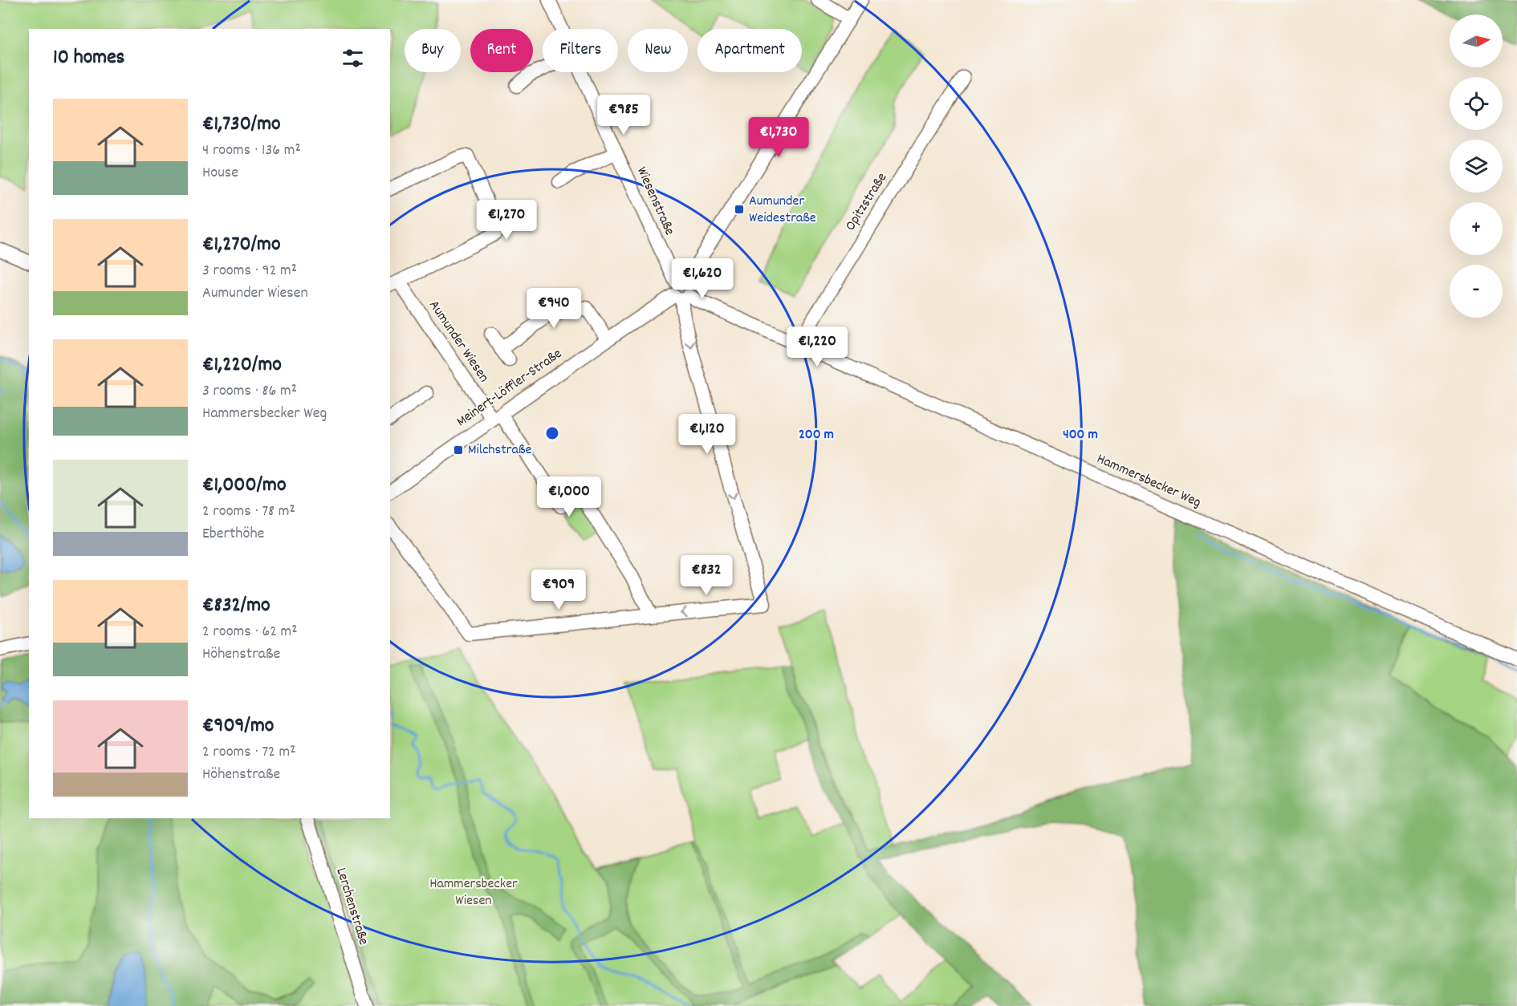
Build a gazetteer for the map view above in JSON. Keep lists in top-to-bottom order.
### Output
{
  "streets": {
    "street": [
      "Wiesenstraße",
      "Opitzstraße",
      "Aumunder Wiesen",
      "Meinert-Löffler-Straße",
      "Hammersbecker Weg",
      "Lerchenstraße"
    ]
  },
  "crossings": [
    ["Wiesenstraße", "Meinert-Löffler-Straße"],
    ["Wiesenstraße", "Hammersbecker Weg"],
    ["Opitzstraße", "Hammersbecker Weg"],
    ["Aumunder Wiesen", "Meinert-Löffler-Straße"],
    ["Meinert-Löffler-Straße", "Hammersbecker Weg"]
  ],
  "parks": ["Hammersbecker Wiesen"],
  "places": {
    "transit": ["Aumunder Weidestraße", "Milchstraße"]
  },
  "north": "right",
  "page": {
    "map_buttons": ["+", "−"],
    "chip": [
      "Buy",
      "Rent",
      "Filters",
      "New",
      "Apartment"
    ],
    "heading": "10 homes",
    "list": [
      {
        "name": "€1,730/mo",
        "note": "4 rooms · 136 m² · House"
      },
      {
        "name": "€1,270/mo",
        "note": "3 rooms · 92 m² · Aumunder Wiesen"
      },
      {
        "name": "€1,220/mo",
        "note": "3 rooms · 86 m² · Hammersbecker Weg"
      },
      {
        "name": "€1,000/mo",
        "note": "2 rooms · 78 m² · Eberthöhe"
      },
      {
        "name": "€832/mo",
        "note": "2 rooms · 62 m² · Höhenstraße"
      },
      {
        "name": "€909/mo",
        "note": "2 rooms · 72 m² · Höhenstraße"
      }
    ],
    "price": [
      "€985",
      "€1,730",
      "€1,270",
      "€1,620",
      "€940",
      "€1,220",
      "€1,120",
      "€1,000",
      "€832",
      "€909"
    ]
  },
  "rings": ["200 m", "400 m"]
}
